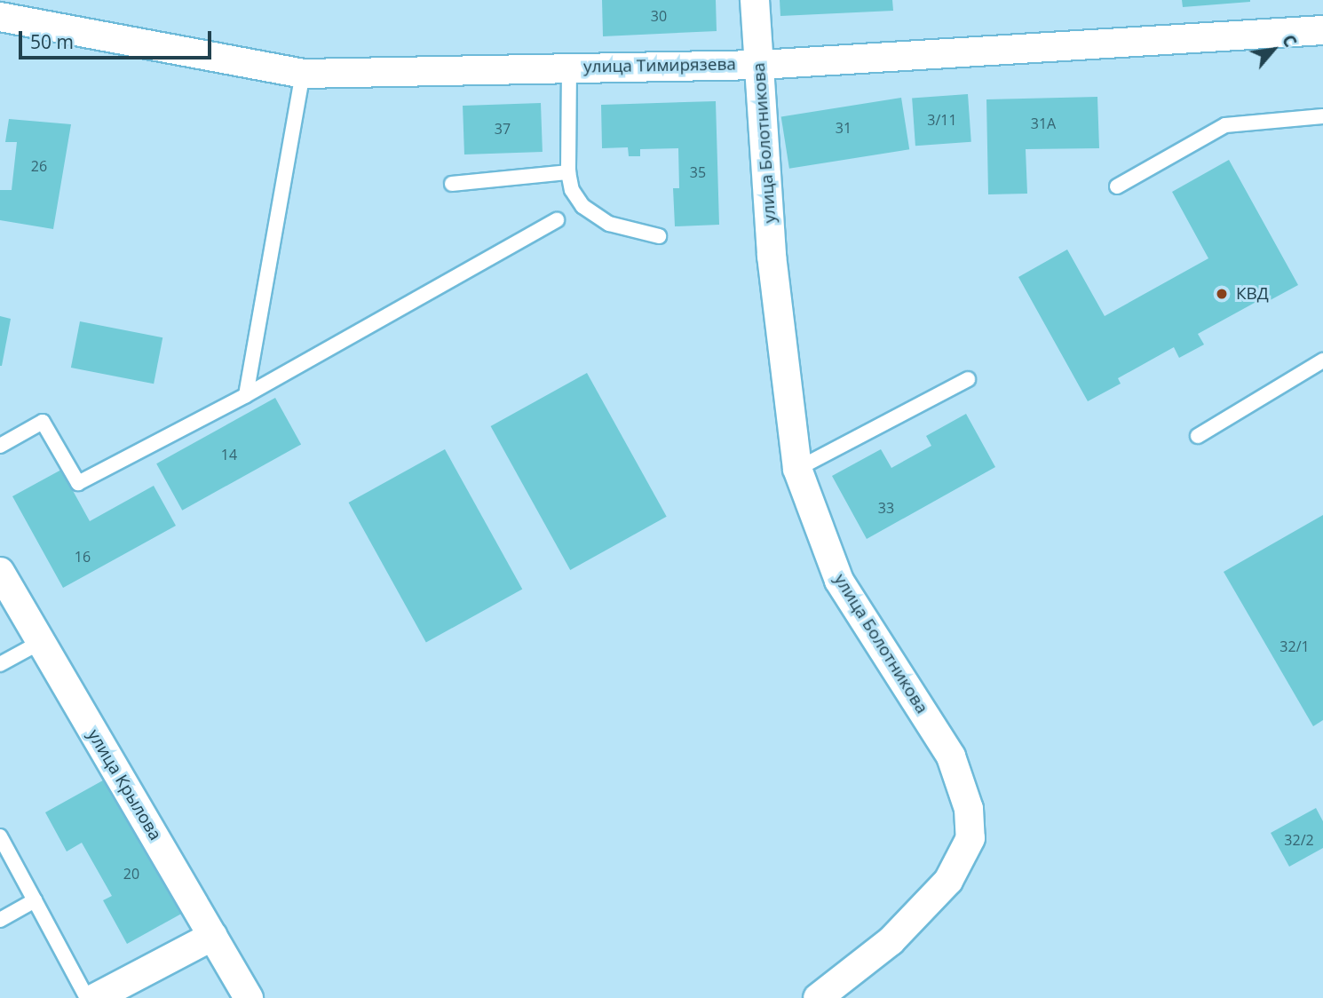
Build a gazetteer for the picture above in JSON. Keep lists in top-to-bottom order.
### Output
{
  "streets": {
    "street": ["улица Тимирязева", "улица Болотникова", "улица Крылова"]
  },
  "crossings": [
    ["улица Тимирязева", "улица Болотникова"]
  ],
  "places": ["КВД"],
  "house_numbers": [
    "30",
    "3/11",
    "31А",
    "31",
    "37",
    "26",
    "35",
    "14",
    "33",
    "16",
    "32/1",
    "32/2",
    "20"
  ],
  "scale_bar": "50 m",
  "north": "top right"
}
